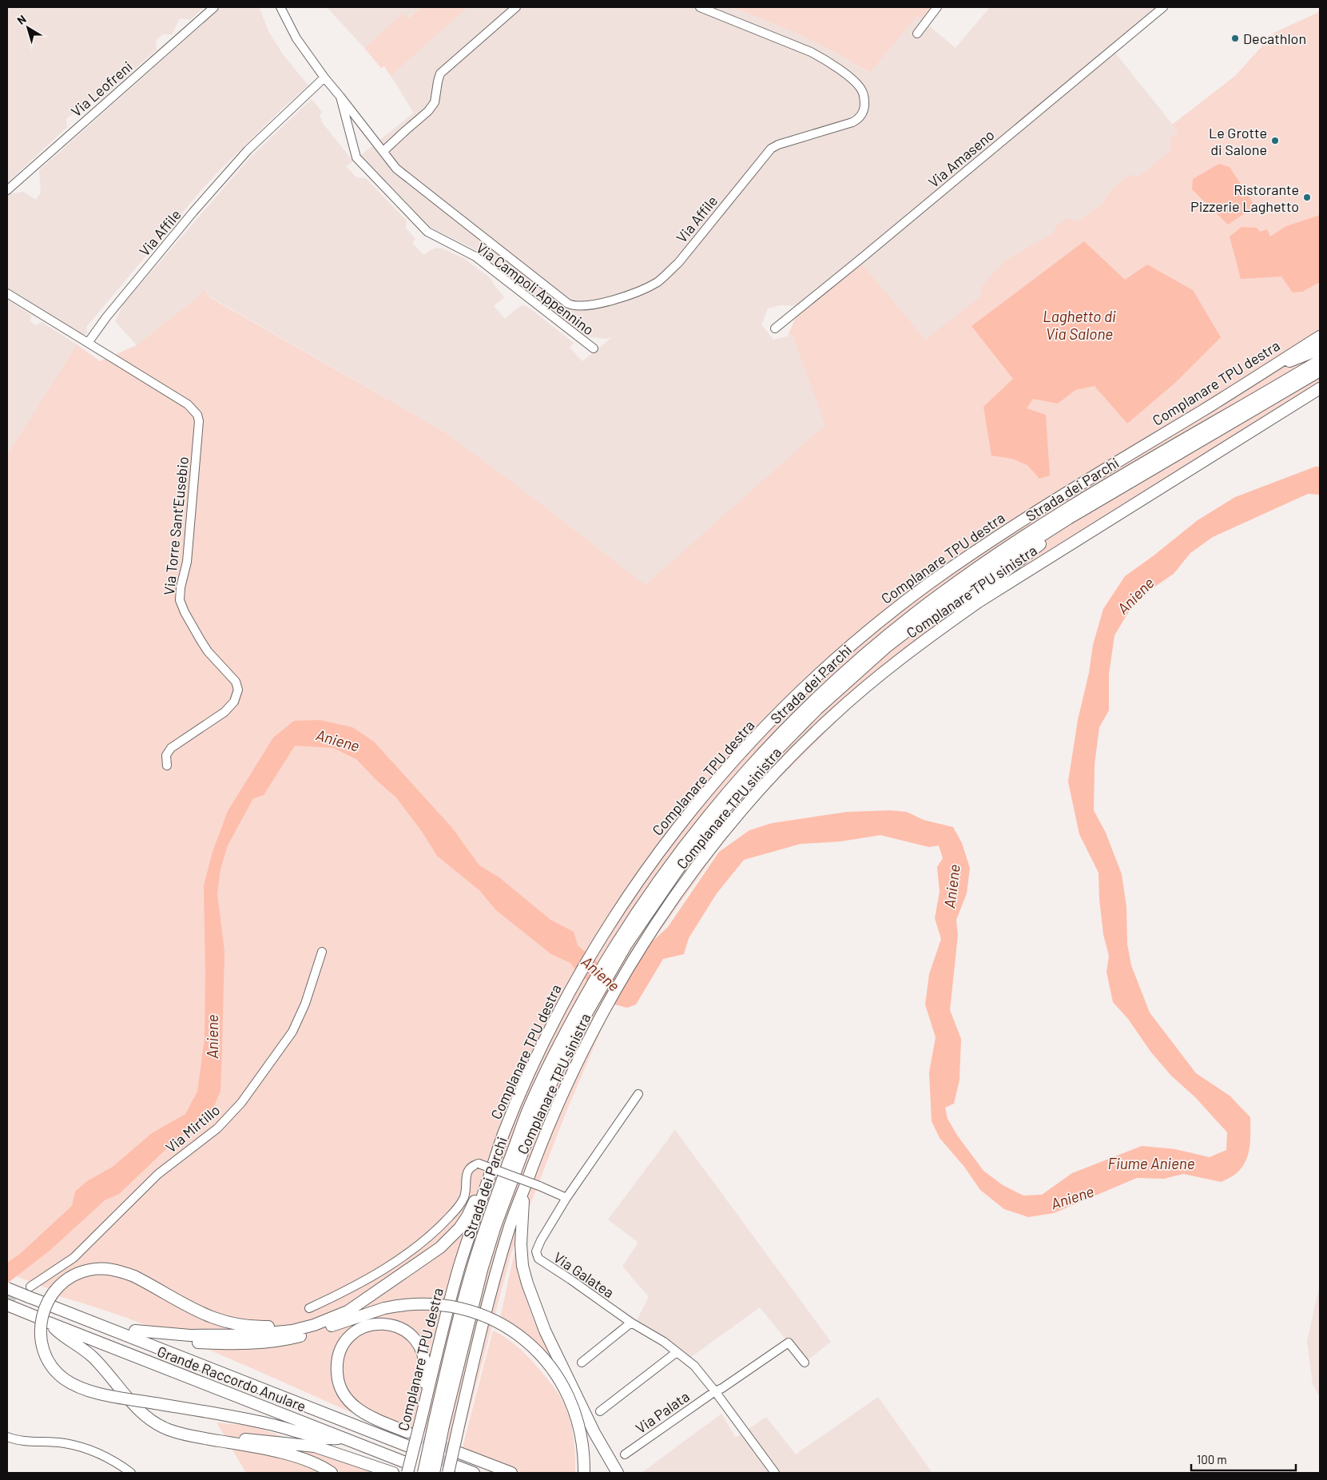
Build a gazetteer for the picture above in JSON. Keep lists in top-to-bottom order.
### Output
{
  "streets": {
    "highway": [
      "Complanare TPU destra",
      "Strada dei Parchi",
      "Complanare TPU sinistra",
      "Grande Raccordo Anulare"
    ],
    "street": [
      "Via Leofreni",
      "Via Amaseno",
      "Via Affile",
      "Via Campoli Appennino",
      "Via Torre Sant'Eusebio",
      "Via Mirtillo",
      "Via Galatea",
      "Via Palata"
    ]
  },
  "crossings": [
    ["Via Affile", "Via Campoli Appennino"],
    ["Via Affile", "Via Torre Sant'Eusebio"],
    ["Via Galatea", "Via Palata"]
  ],
  "water": ["Laghetto di Via Salone", "Aniene", "Fiume Aniene"],
  "places": ["Decathlon", "Le Grotte di Salone", "Ristorante Pizzerie Laghetto"],
  "scale_bar": "100 m",
  "north": "top left"
}
